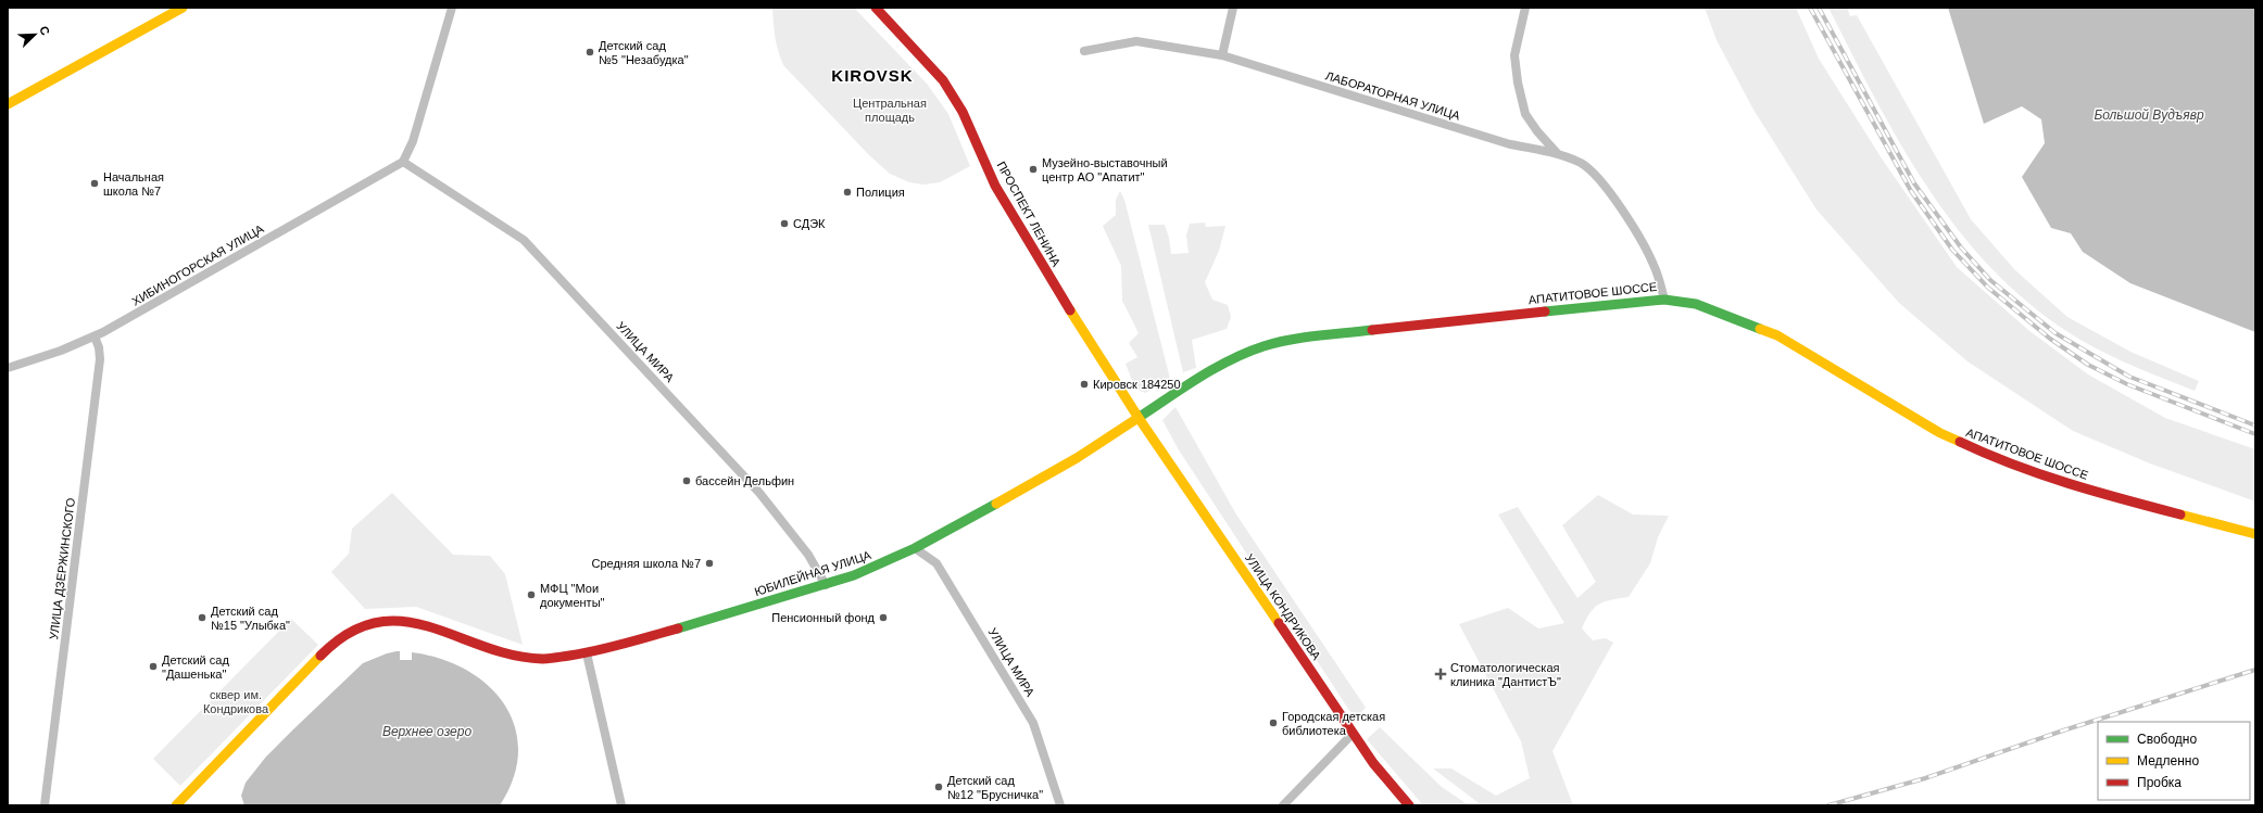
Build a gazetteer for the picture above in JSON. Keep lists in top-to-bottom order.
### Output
{
  "streets": {
    "street": [
      "ЛАБОРАТОРНАЯ УЛИЦА",
      "ПРОСПЕКТ ЛЕНИНА",
      "ХИБИНОГОРСКАЯ УЛИЦА",
      "АПАТИТОВОЕ ШОССЕ",
      "УЛИЦА МИРА",
      "УЛИЦА ДЗЕРЖИНСКОГО",
      "ЮБИЛЕЙНАЯ УЛИЦА",
      "УЛИЦА КОНДРИКОВА"
    ]
  },
  "crossings": [
    ["ЛАБОРАТОРНАЯ УЛИЦА", "АПАТИТОВОЕ ШОССЕ"],
    ["ПРОСПЕКТ ЛЕНИНА", "АПАТИТОВОЕ ШОССЕ"],
    ["ПРОСПЕКТ ЛЕНИНА", "ЮБИЛЕЙНАЯ УЛИЦА"],
    ["ПРОСПЕКТ ЛЕНИНА", "УЛИЦА КОНДРИКОВА"],
    ["ХИБИНОГОРСКАЯ УЛИЦА", "УЛИЦА МИРА"],
    ["ХИБИНОГОРСКАЯ УЛИЦА", "УЛИЦА ДЗЕРЖИНСКОГО"],
    ["АПАТИТОВОЕ ШОССЕ", "ЮБИЛЕЙНАЯ УЛИЦА"],
    ["АПАТИТОВОЕ ШОССЕ", "УЛИЦА КОНДРИКОВА"],
    ["УЛИЦА МИРА", "ЮБИЛЕЙНАЯ УЛИЦА"],
    ["ЮБИЛЕЙНАЯ УЛИЦА", "УЛИЦА КОНДРИКОВА"]
  ],
  "districts": ["KIROVSK"],
  "water": ["Большой Вудъявр", "Верхнее озеро"],
  "parks": ["Центральная площадь", "сквер им. Кондрикова"],
  "places": {
    "other": [
      "Детский сад №5 \"Незабудка\"",
      "Музейно-выставочный центр АО \"Апатит\"",
      "Начальная школа №7",
      "Полиция",
      "СДЭК",
      "Кировск 184250",
      "бассейн Дельфин",
      "Средняя школа №7",
      "МФЦ \"Мои документы\"",
      "Детский сад №15 \"Улыбка\"",
      "Пенсионный фонд",
      "Детский сад \"Дашенька\"",
      "Городская детская библиотека",
      "Детский сад №12 \"Брусничка\""
    ],
    "health": ["Стоматологическая клиника \"ДантистЪ\""]
  },
  "legend": ["Свободно", "Медленно", "Пробка"],
  "north": "top right"
}
